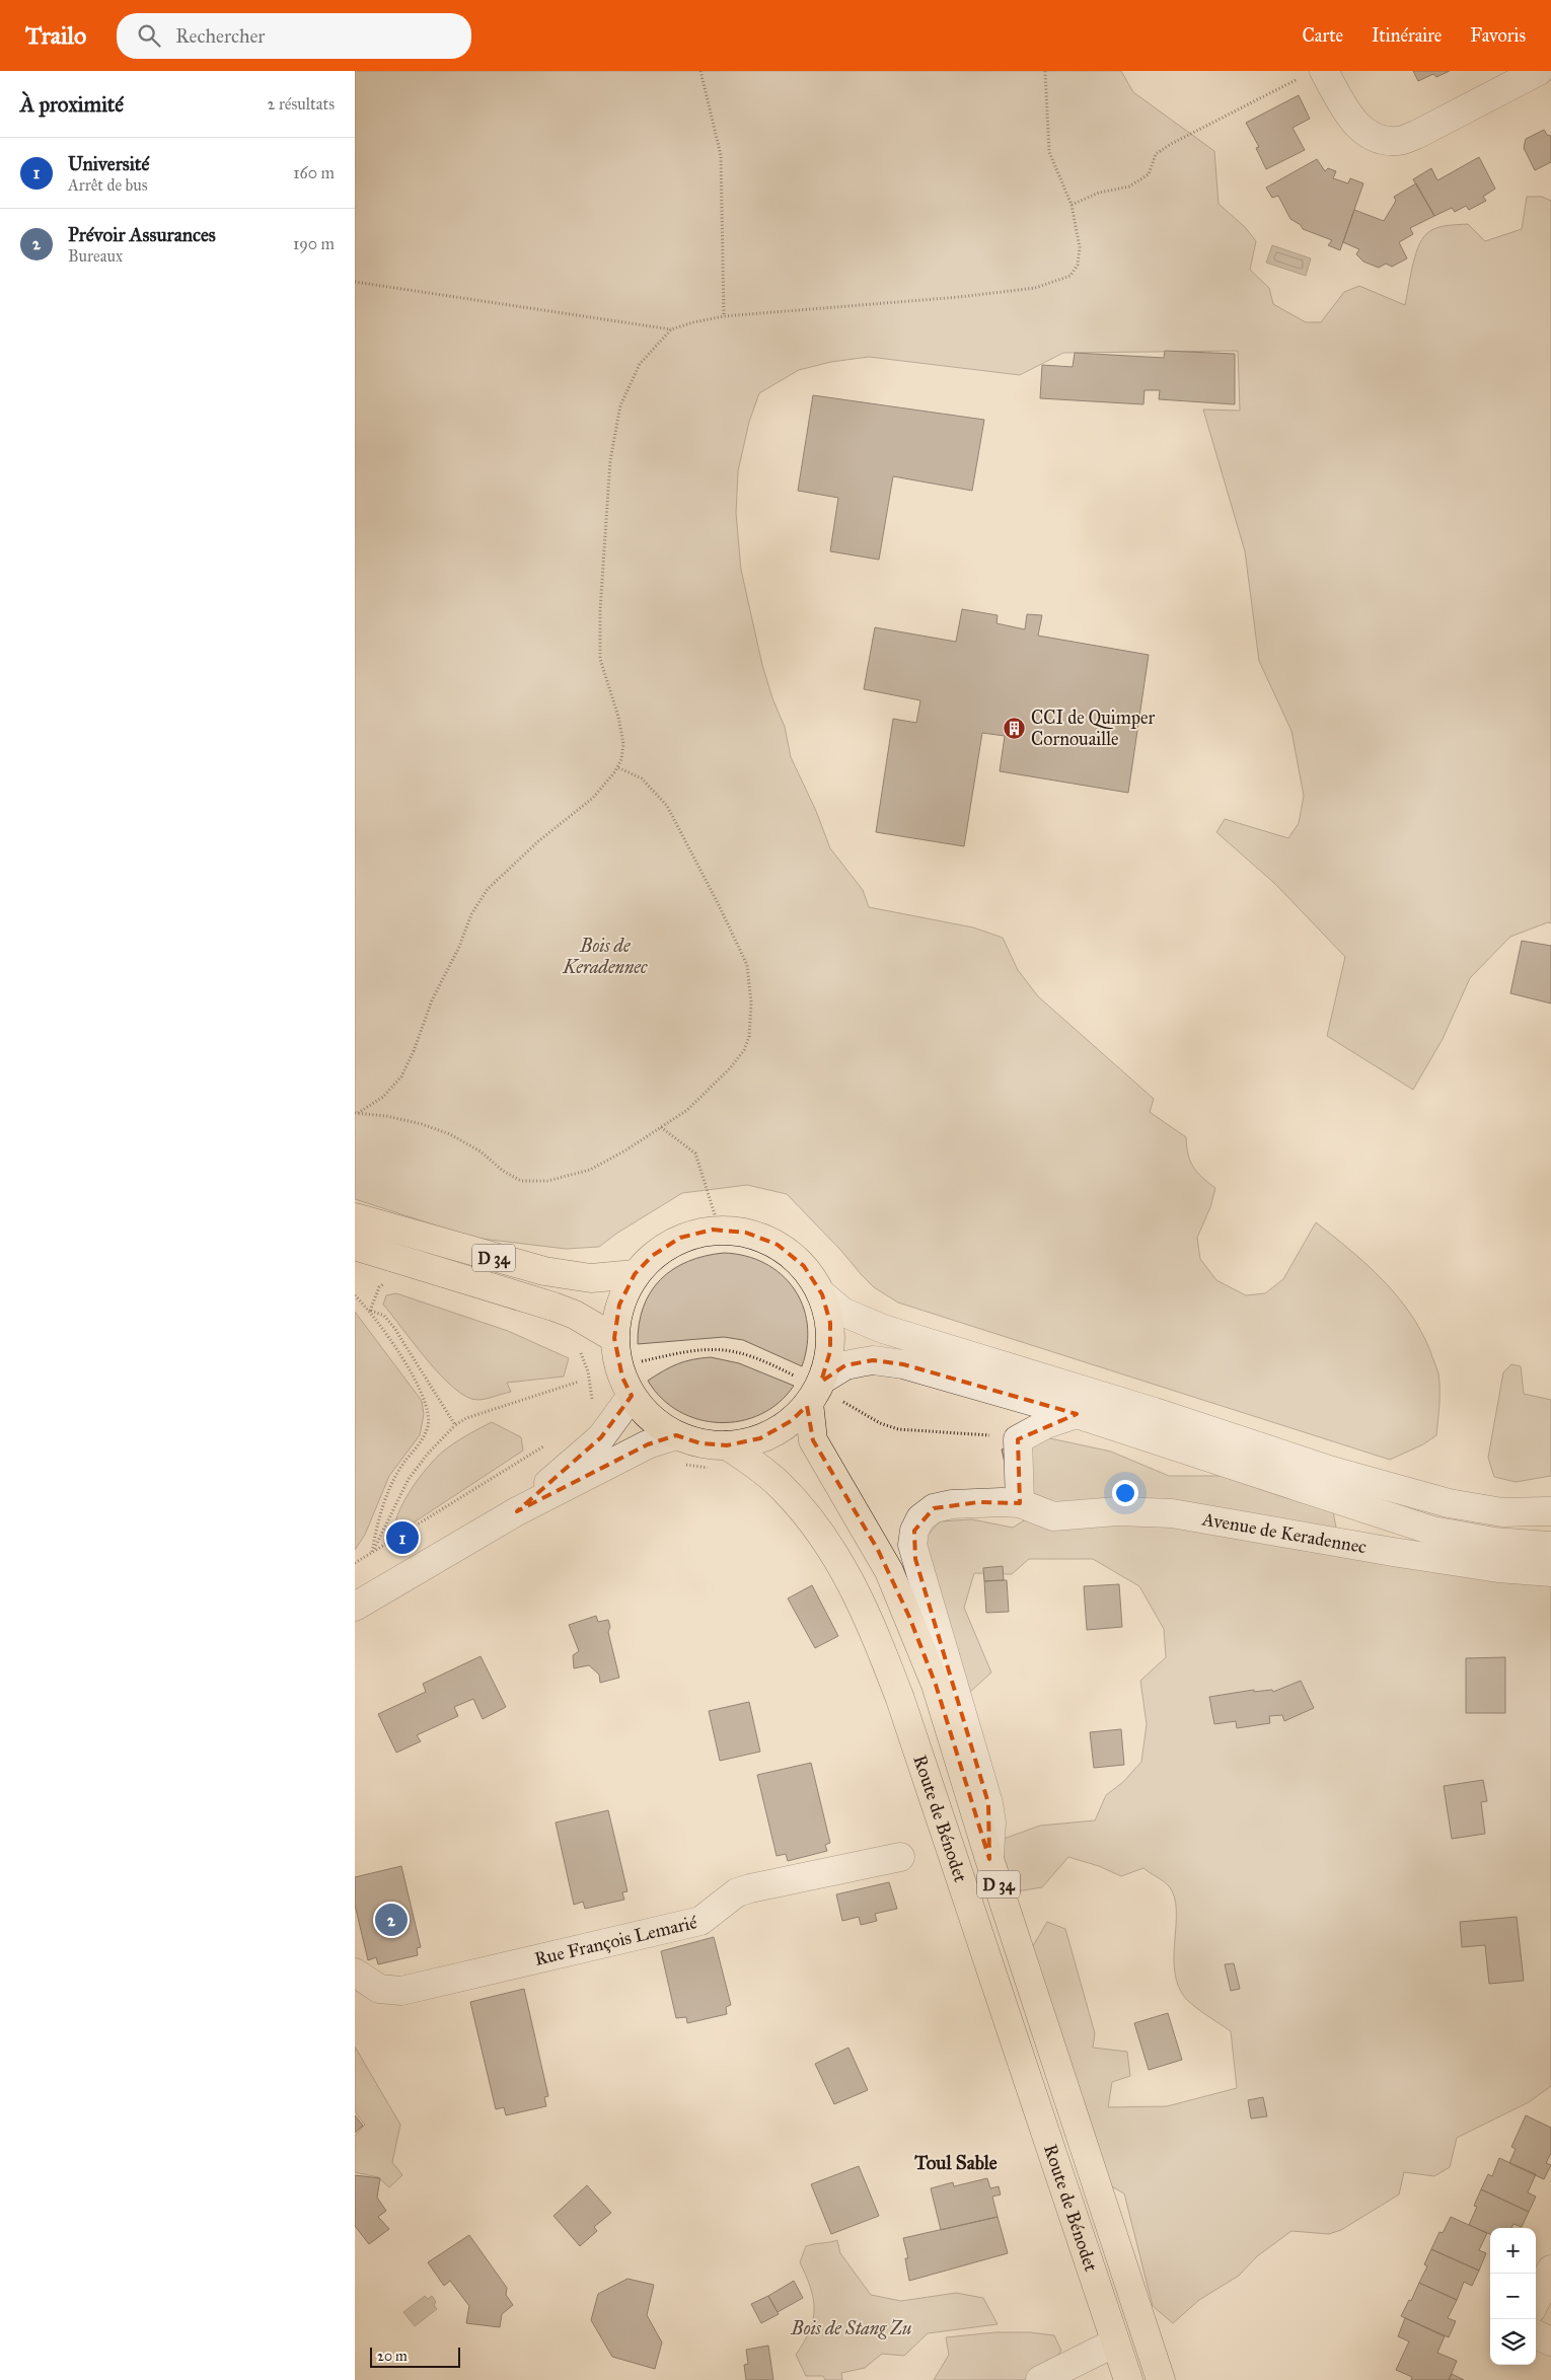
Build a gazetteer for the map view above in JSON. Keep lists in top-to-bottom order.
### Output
{
  "streets": {
    "main road": ["D 34", "Route de Bénodet"],
    "street": ["Avenue de Keradennec", "Rue François Lemarié"]
  },
  "crossings": [
    ["Avenue de Keradennec", "Route de Bénodet"]
  ],
  "districts": ["Toul Sable"],
  "parks": ["Bois de Keradennec", "Bois de Stang Zu"],
  "places": {
    "building": ["CCI de Quimper Cornouaille"]
  },
  "scale_bar": "20 m",
  "page": {
    "header": "Trailo",
    "search": "Rechercher",
    "nav": ["Carte", "Itinéraire", "Favoris"],
    "heading": ["À proximité", "2 résultats"],
    "list": [
      {
        "mark": "1",
        "name": "Université",
        "note": "Arrêt de bus",
        "value": "160 m"
      },
      {
        "mark": "2",
        "name": "Prévoir Assurances",
        "note": "Bureaux",
        "value": "190 m"
      }
    ],
    "pins": ["1", "2"],
    "map_buttons": ["+", "−"],
    "scale": "20 m"
  }
}
